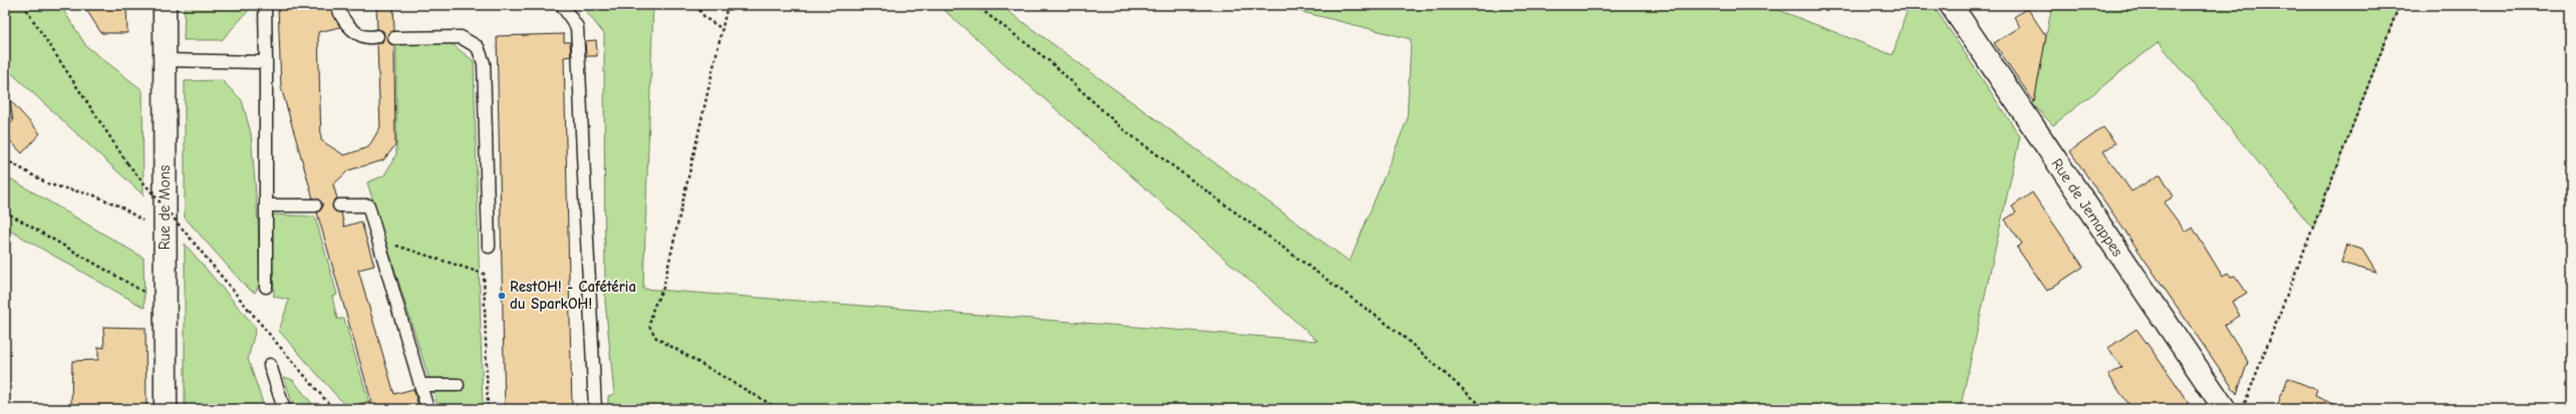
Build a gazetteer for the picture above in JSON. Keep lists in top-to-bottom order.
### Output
{
  "streets": {
    "street": ["Rue de Mons", "Rue de Jemappes"]
  },
  "places": ["RestOH! - Cafétéria du SparkOH!"]
}
